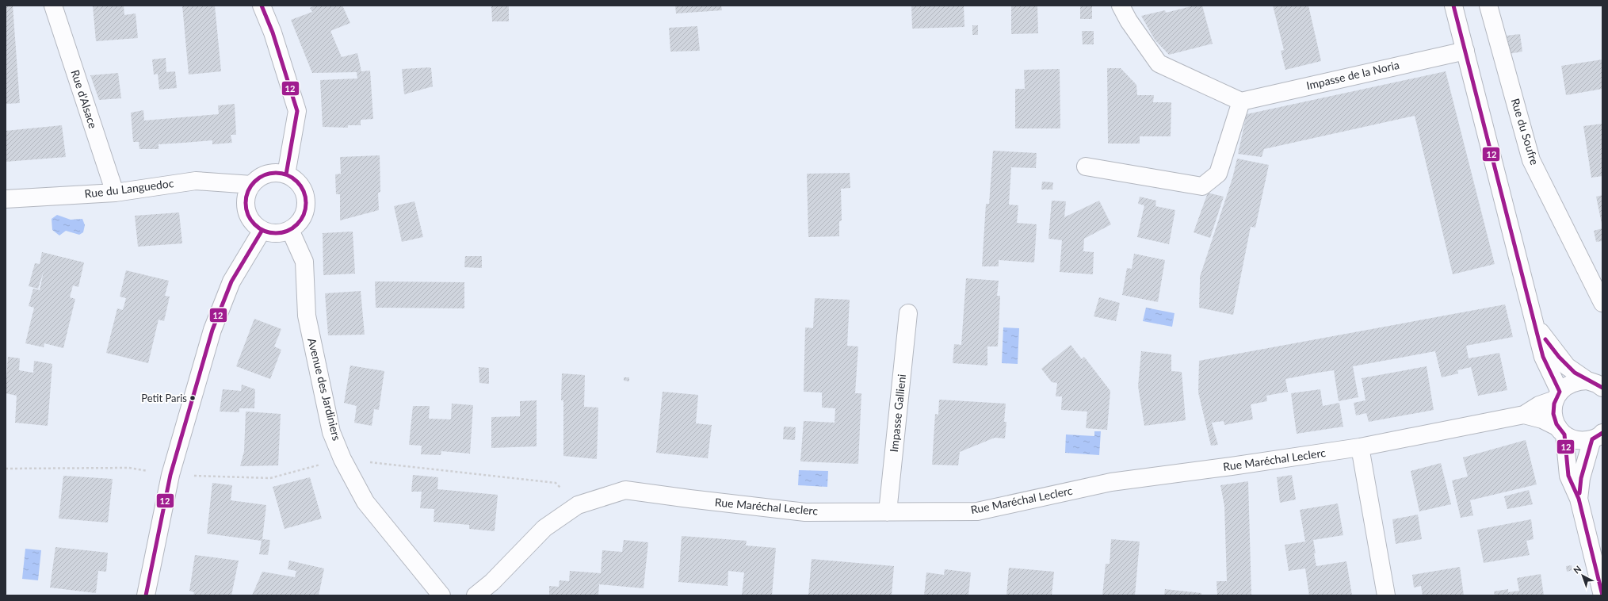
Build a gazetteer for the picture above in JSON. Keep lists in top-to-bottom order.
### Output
{
  "streets": {
    "street": [
      "Impasse de la Noria",
      "Rue d'Alsace",
      "Rue du Soufre",
      "Rue du Languedoc",
      "Avenue des Jardiniers",
      "Impasse Gallieni",
      "Rue Maréchal Leclerc"
    ]
  },
  "crossings": [
    ["Rue d'Alsace", "Rue du Languedoc"],
    ["Rue du Languedoc", "Avenue des Jardiniers"],
    ["Impasse Gallieni", "Rue Maréchal Leclerc"]
  ],
  "places": ["Petit Paris"],
  "lines": ["transit line 12"],
  "north": "top left"
}
